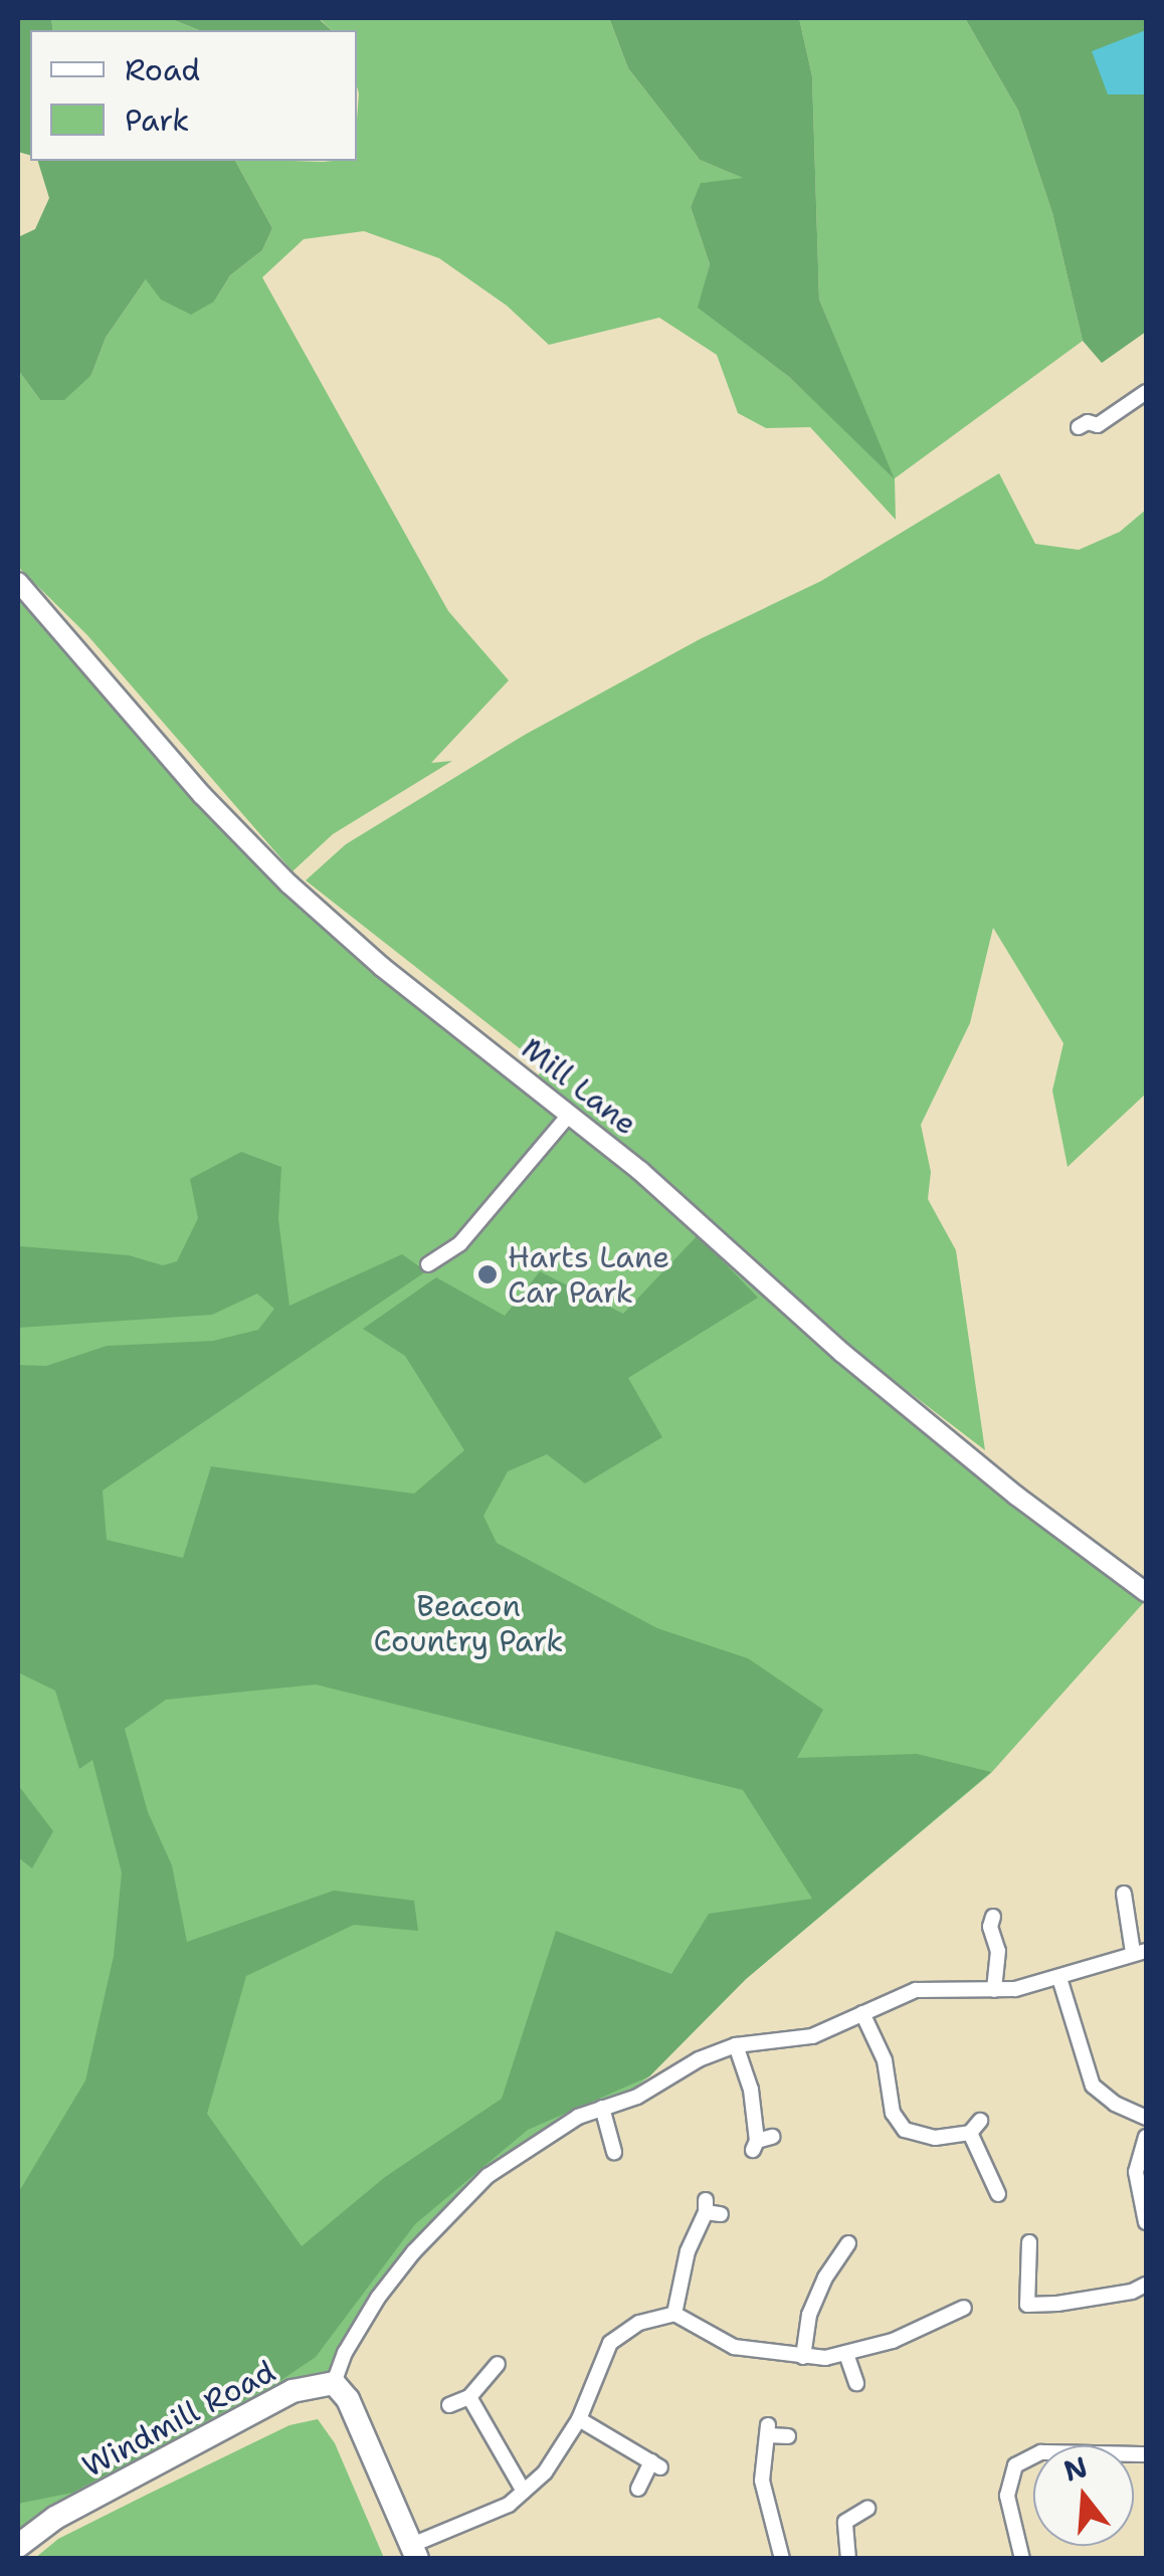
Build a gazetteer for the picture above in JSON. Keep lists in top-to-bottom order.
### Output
{
  "streets": {
    "main road": ["Windmill Road"],
    "street": ["Mill Lane"]
  },
  "parks": ["Beacon Country Park"],
  "places": ["Harts Lane Car Park"],
  "legend": ["Road", "Park"],
  "north": "top"
}
